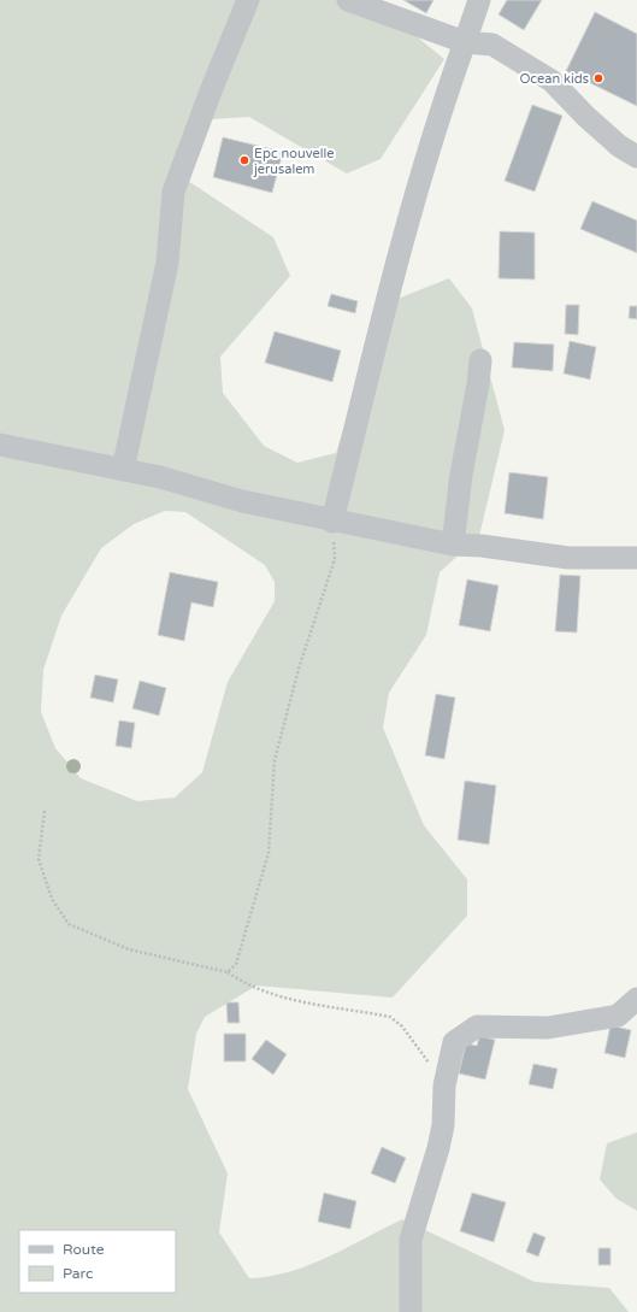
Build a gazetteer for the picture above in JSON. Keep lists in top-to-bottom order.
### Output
{
  "places": ["Ocean kids", "Epc nouvelle jerusalem"],
  "legend": ["Route", "Parc"]
}
